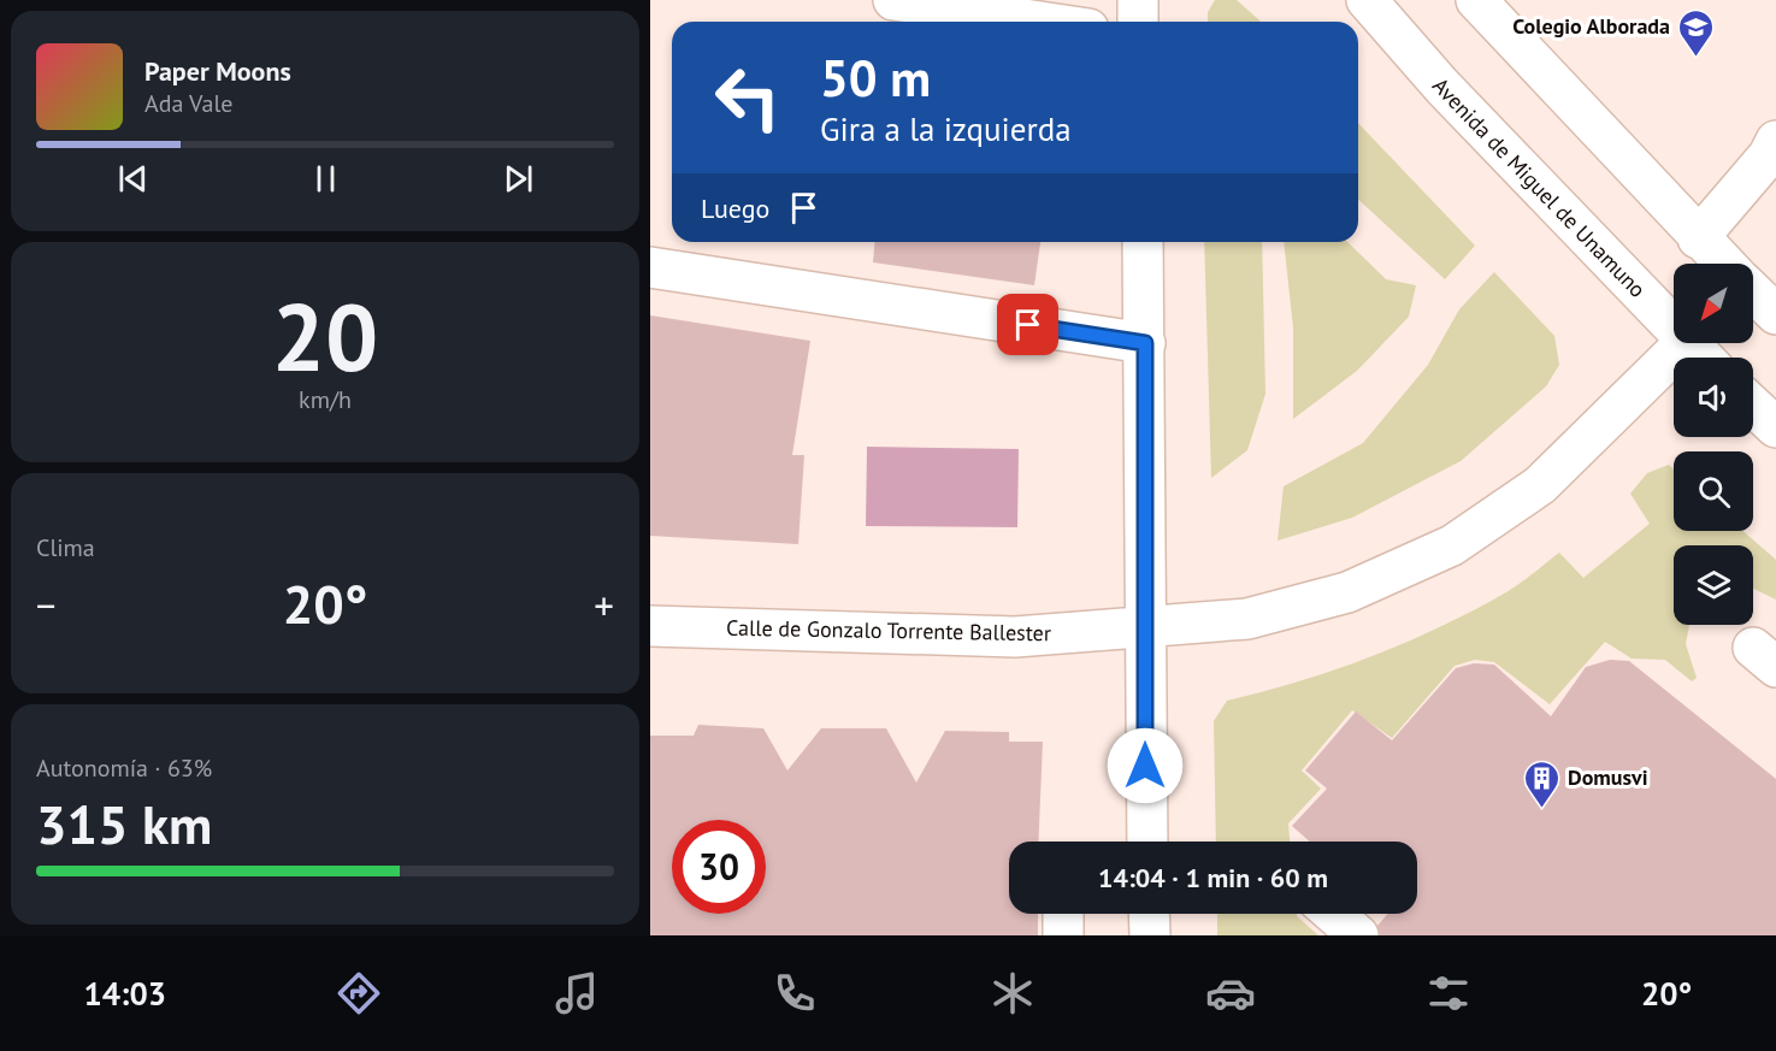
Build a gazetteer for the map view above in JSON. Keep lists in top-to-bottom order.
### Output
{
  "streets": {
    "street": ["Avenida de Miguel de Unamuno", "Calle de Gonzalo Torrente Ballester"]
  },
  "places": {
    "school or university": ["Colegio Alborada"],
    "building": ["Domusvi"]
  },
  "north": "bottom left",
  "page": {
    "turn": ["50 m", "Gira a la izquierda"],
    "song": ["Paper Moons", "Ada Vale"],
    "then": "Luego",
    "tile": [
      ["20", "km/h"],
      "Clima",
      ["Autonomía · 63%", "315 km"]
    ],
    "heat": ["−", "20°", "+"],
    "limit": "30",
    "trip": "14:04 · 1 min · 60 m",
    "tabs": ["14:03", "20°"]
  }
}
